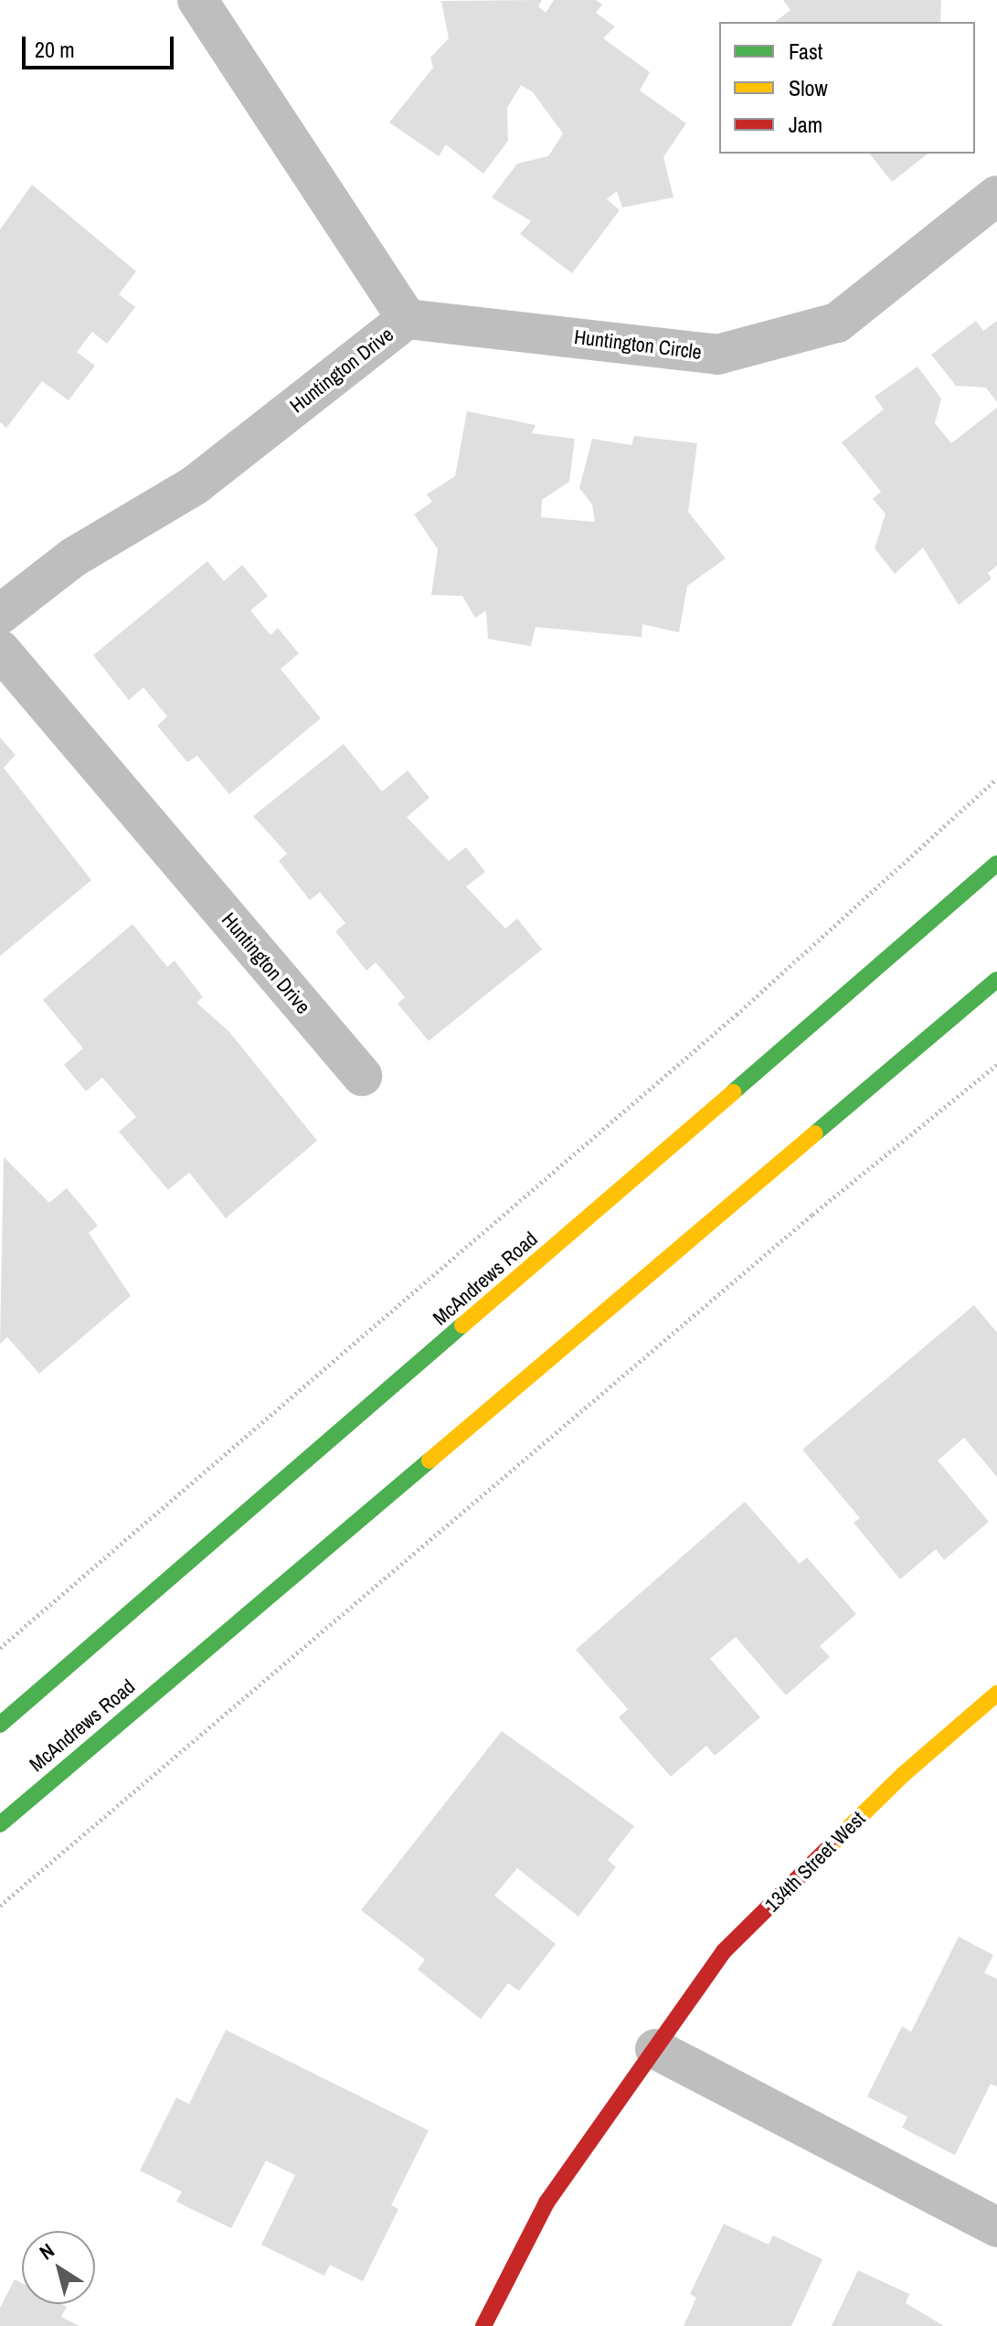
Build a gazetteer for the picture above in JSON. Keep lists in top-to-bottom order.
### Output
{
  "streets": {
    "main road": ["McAndrews Road", "134th Street West"],
    "street": ["Huntington Circle", "Huntington Drive"]
  },
  "crossings": [
    ["Huntington Circle", "Huntington Drive"]
  ],
  "legend": ["Fast", "Slow", "Jam"],
  "scale_bar": "20 m",
  "north": "top left"
}
